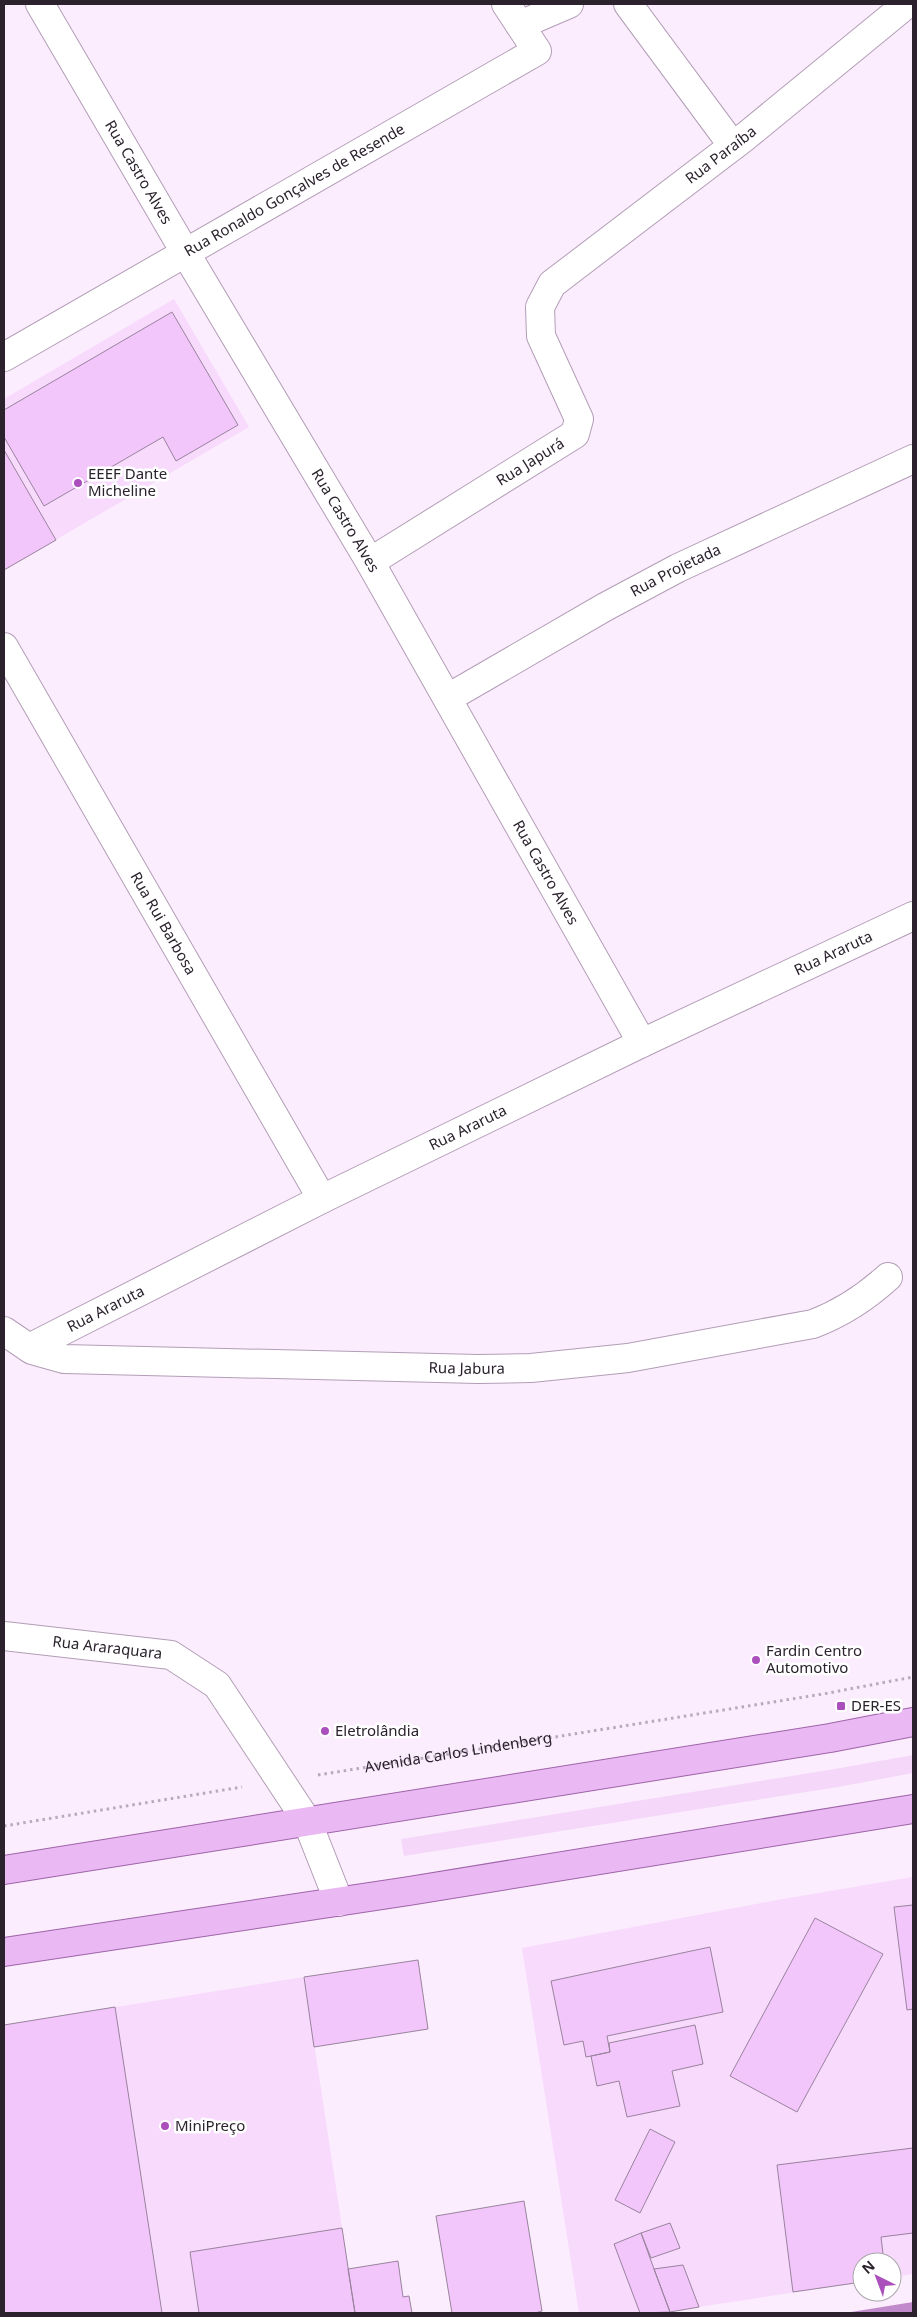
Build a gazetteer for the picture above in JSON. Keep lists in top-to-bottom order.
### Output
{
  "streets": {
    "street": [
      "Rua Paraíba",
      "Rua Castro Alves",
      "Rua Ronaldo Gonçalves de Resende",
      "Rua Japurá",
      "Rua Projetada",
      "Rua Rui Barbosa",
      "Rua Araruta",
      "Rua Jabura",
      "Rua Araraquara"
    ],
    "path": ["Avenida Carlos Lindenberg"]
  },
  "crossings": [
    ["Rua Paraíba", "Rua Japurá"],
    ["Rua Castro Alves", "Rua Ronaldo Gonçalves de Resende"],
    ["Rua Castro Alves", "Rua Japurá"],
    ["Rua Castro Alves", "Rua Projetada"],
    ["Rua Castro Alves", "Rua Araruta"],
    ["Rua Rui Barbosa", "Rua Araruta"],
    ["Rua Araruta", "Rua Jabura"],
    ["Rua Araraquara", "Avenida Carlos Lindenberg"]
  ],
  "places": {
    "other": [
      "EEEF Dante Micheline",
      "Fardin Centro Automotivo",
      "Eletrolândia",
      "MiniPreço"
    ],
    "transit": ["DER-ES"]
  },
  "north": "top left"
}
